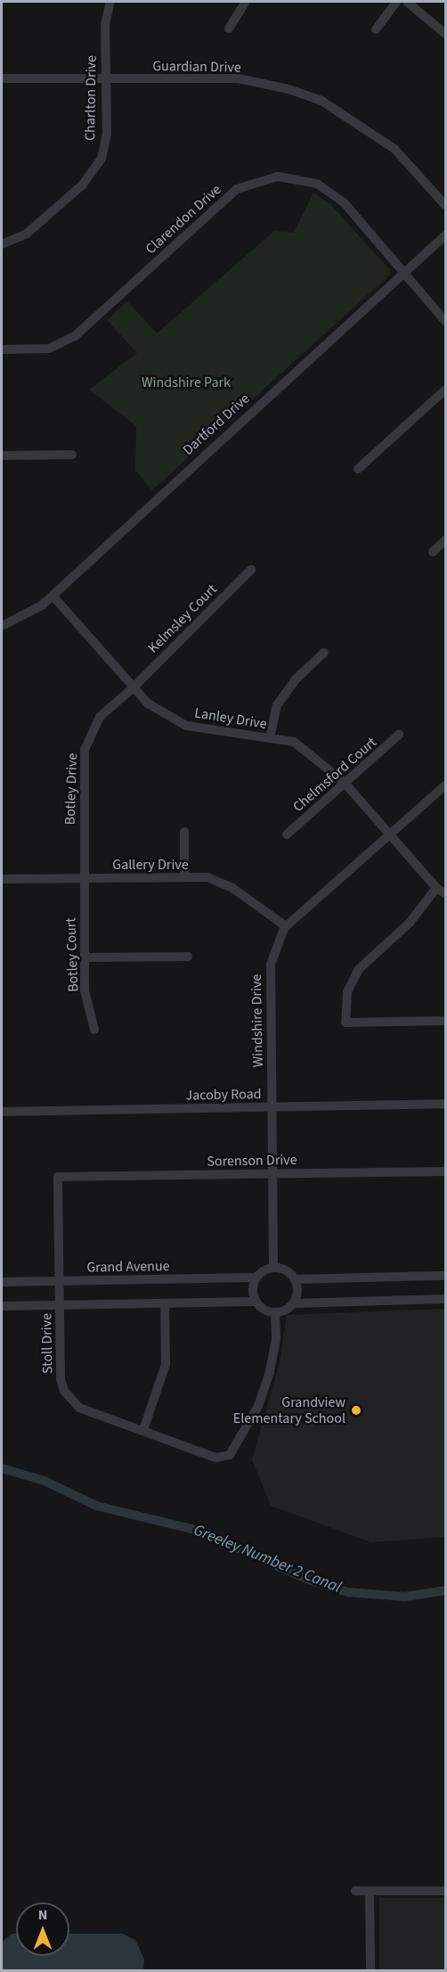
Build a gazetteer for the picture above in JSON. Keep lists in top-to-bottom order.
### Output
{
  "streets": {
    "street": [
      "Guardian Drive",
      "Charlton Drive",
      "Clarendon Drive",
      "Dartford Drive",
      "Kelmsley Court",
      "Lanley Drive",
      "Chelmsford Court",
      "Botley Drive",
      "Gallery Drive",
      "Botley Court",
      "Windshire Drive",
      "Jacoby Road",
      "Sorenson Drive",
      "Grand Avenue",
      "Stoll Drive"
    ]
  },
  "crossings": [
    ["Guardian Drive", "Charlton Drive"],
    ["Clarendon Drive", "Dartford Drive"],
    ["Dartford Drive", "Lanley Drive"],
    ["Kelmsley Court", "Lanley Drive"],
    ["Kelmsley Court", "Botley Drive"],
    ["Lanley Drive", "Chelmsford Court"],
    ["Lanley Drive", "Botley Drive"],
    ["Lanley Drive", "Windshire Drive"],
    ["Botley Drive", "Gallery Drive"],
    ["Botley Drive", "Botley Court"],
    ["Gallery Drive", "Botley Court"],
    ["Gallery Drive", "Windshire Drive"],
    ["Windshire Drive", "Jacoby Road"],
    ["Windshire Drive", "Sorenson Drive"],
    ["Windshire Drive", "Grand Avenue"],
    ["Windshire Drive", "Stoll Drive"],
    ["Sorenson Drive", "Stoll Drive"],
    ["Grand Avenue", "Stoll Drive"]
  ],
  "water": ["Greeley Number 2 Canal"],
  "parks": ["Windshire Park"],
  "places": ["Grandview Elementary School"],
  "north": "top"
}
